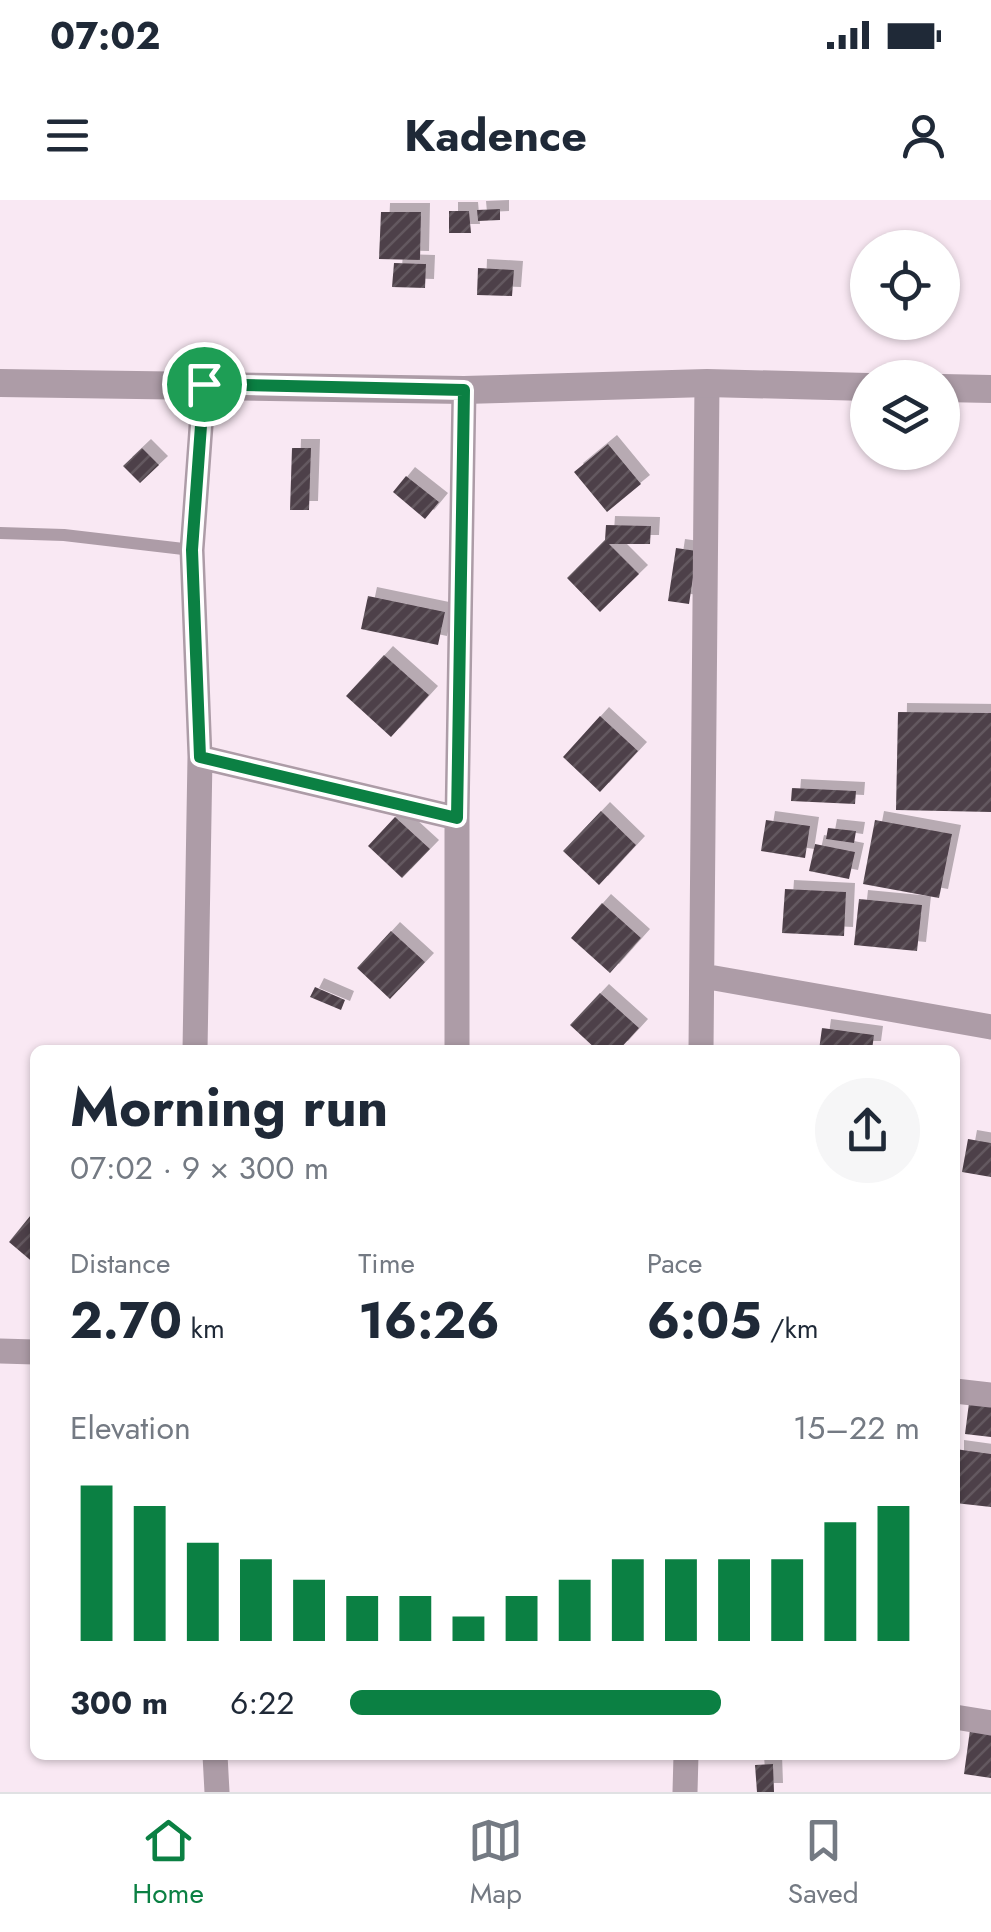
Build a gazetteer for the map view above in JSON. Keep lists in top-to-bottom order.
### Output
{
  "page": {
    "status": "07:02",
    "header": "Kadence",
    "heading": ["Morning run", "07:02 · 9 × 300 m"],
    "stats": [
      ["Distance", "2.70 km"],
      ["Time", "16:26"],
      ["Pace", "6:05 /km"]
    ],
    "chart": ["Elevation", "15–22 m"],
    "list": [
      {
        "name": "300 m",
        "note": "6:22"
      }
    ],
    "tabs": ["Home", "Map", "Saved"]
  }
}
